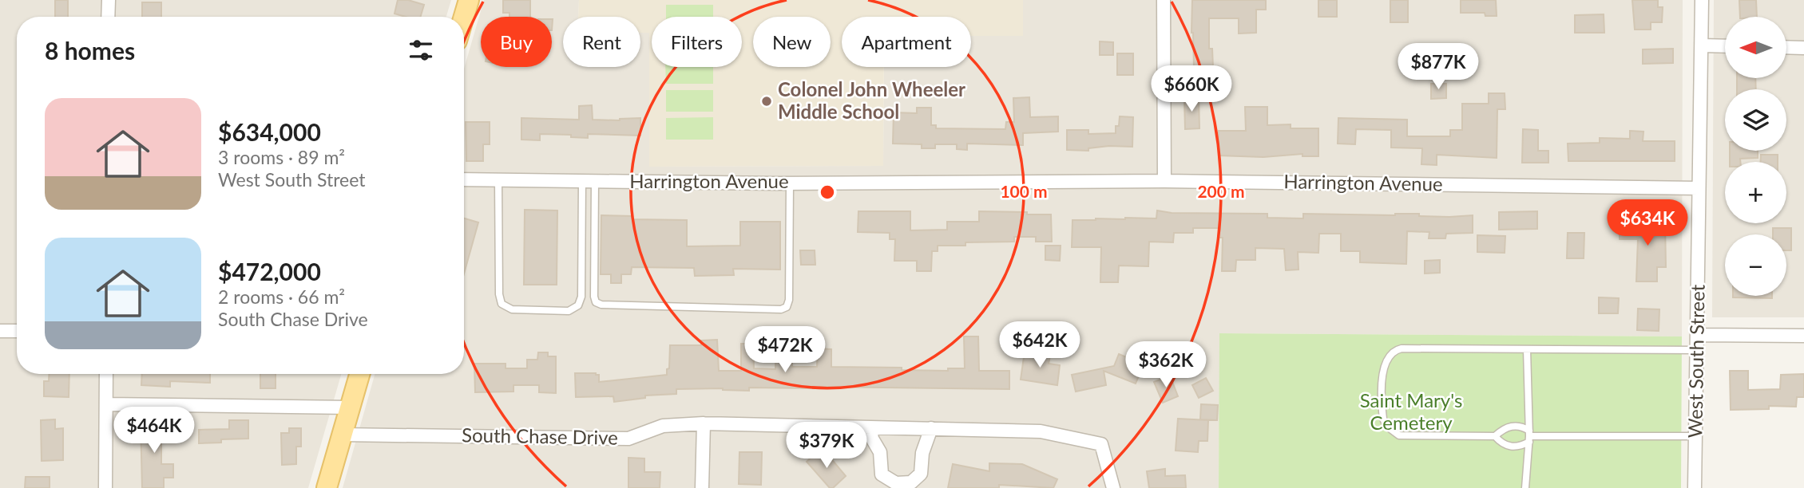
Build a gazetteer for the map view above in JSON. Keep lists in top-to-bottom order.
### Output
{
  "streets": {
    "street": ["Harrington Avenue", "West South Street", "South Chase Drive"]
  },
  "crossings": [
    ["Harrington Avenue", "West South Street"]
  ],
  "parks": ["Saint Mary's Cemetery"],
  "places": ["Colonel John Wheeler Middle School"],
  "north": "left",
  "page": {
    "map_buttons": ["+", "−"],
    "chip": [
      "Buy",
      "Rent",
      "Filters",
      "New",
      "Apartment"
    ],
    "heading": "8 homes",
    "price": [
      "$877K",
      "$660K",
      "$634K",
      "$642K",
      "$472K",
      "$362K",
      "$464K",
      "$379K"
    ],
    "list": [
      {
        "name": "$634,000",
        "note": "3 rooms · 89 m² · West South Street"
      },
      {
        "name": "$472,000",
        "note": "2 rooms · 66 m² · South Chase Drive"
      }
    ]
  },
  "rings": ["100 m", "200 m"]
}
